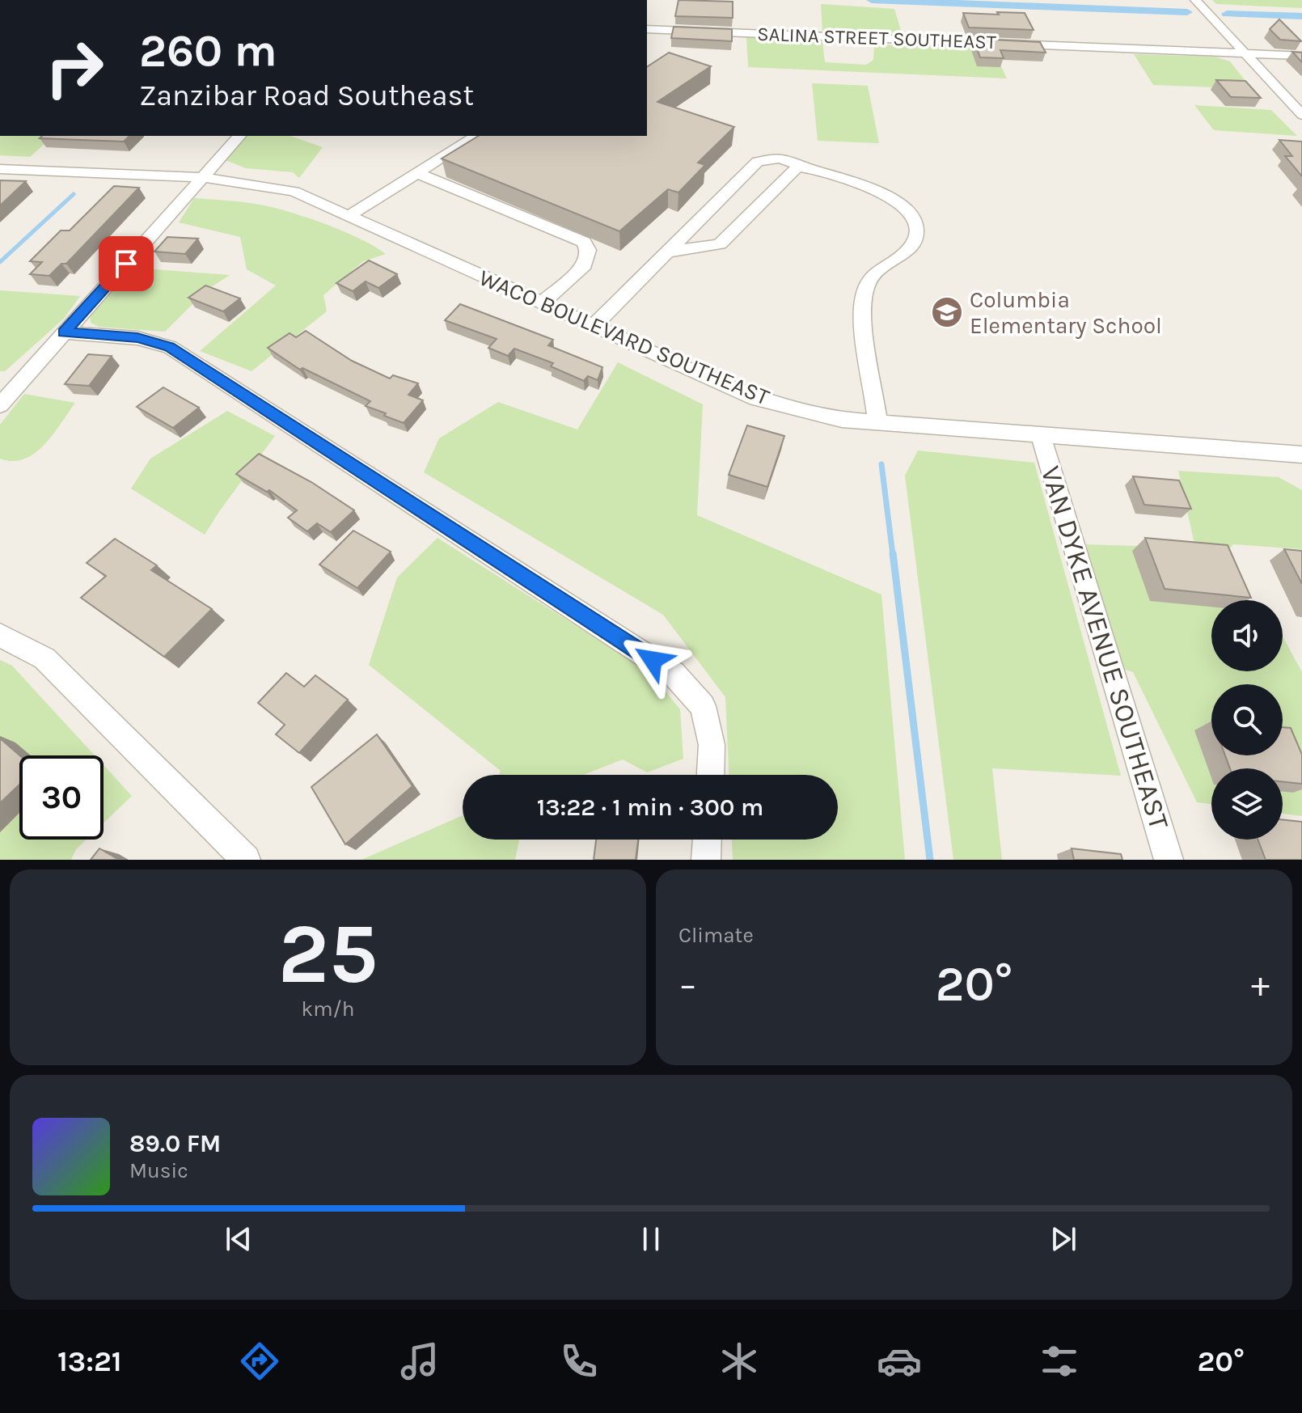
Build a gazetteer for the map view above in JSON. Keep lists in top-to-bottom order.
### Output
{
  "streets": {
    "street": ["SALINA STREET SOUTHEAST", "WACO BOULEVARD SOUTHEAST", "VAN DYKE AVENUE SOUTHEAST"]
  },
  "crossings": [
    ["WACO BOULEVARD SOUTHEAST", "VAN DYKE AVENUE SOUTHEAST"]
  ],
  "places": {
    "school or university": ["Columbia Elementary School"]
  },
  "page": {
    "turn": ["260 m", "Zanzibar Road Southeast"],
    "limit": "30",
    "trip": "13:22 · 1 min · 300 m",
    "tile": [
      ["25", "km/h"],
      "Climate"
    ],
    "heat": ["−", "20°", "+"],
    "song": ["89.0 FM", "Music"],
    "tabs": ["13:21", "20°"]
  }
}
